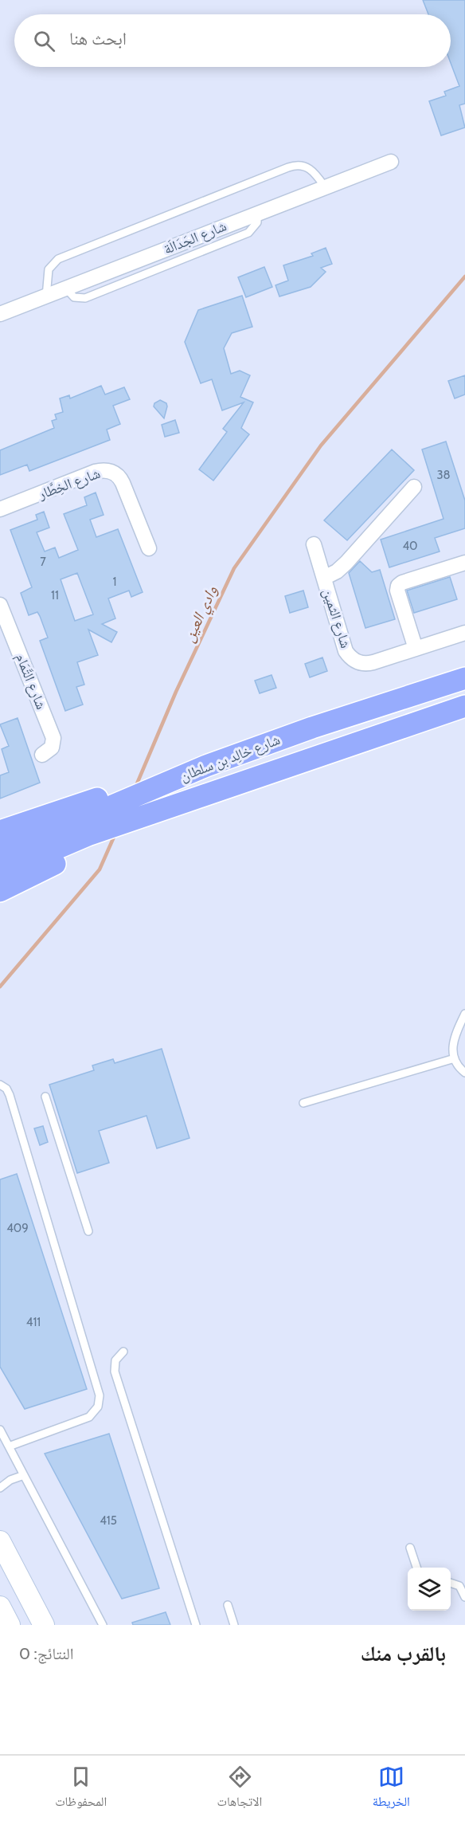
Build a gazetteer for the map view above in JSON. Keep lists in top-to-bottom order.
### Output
{
  "streets": {
    "main road": ["شارع خالِد بن سلطان"],
    "street": [
      "شارع الجَدَالَة",
      "شارع الخِطَّار",
      "شارع الثمين",
      "شارع التَّمَام"
    ]
  },
  "water": ["وادي العين"],
  "house_numbers": [
    "38",
    "40",
    "7",
    "1",
    "11",
    "409",
    "411",
    "415"
  ],
  "page": {
    "search": "ابحث هنا",
    "heading": ["بالقرب منك", "النتائج: 0"],
    "nav": ["الخريطة", "الاتجاهات", "المحفوظات"]
  }
}
